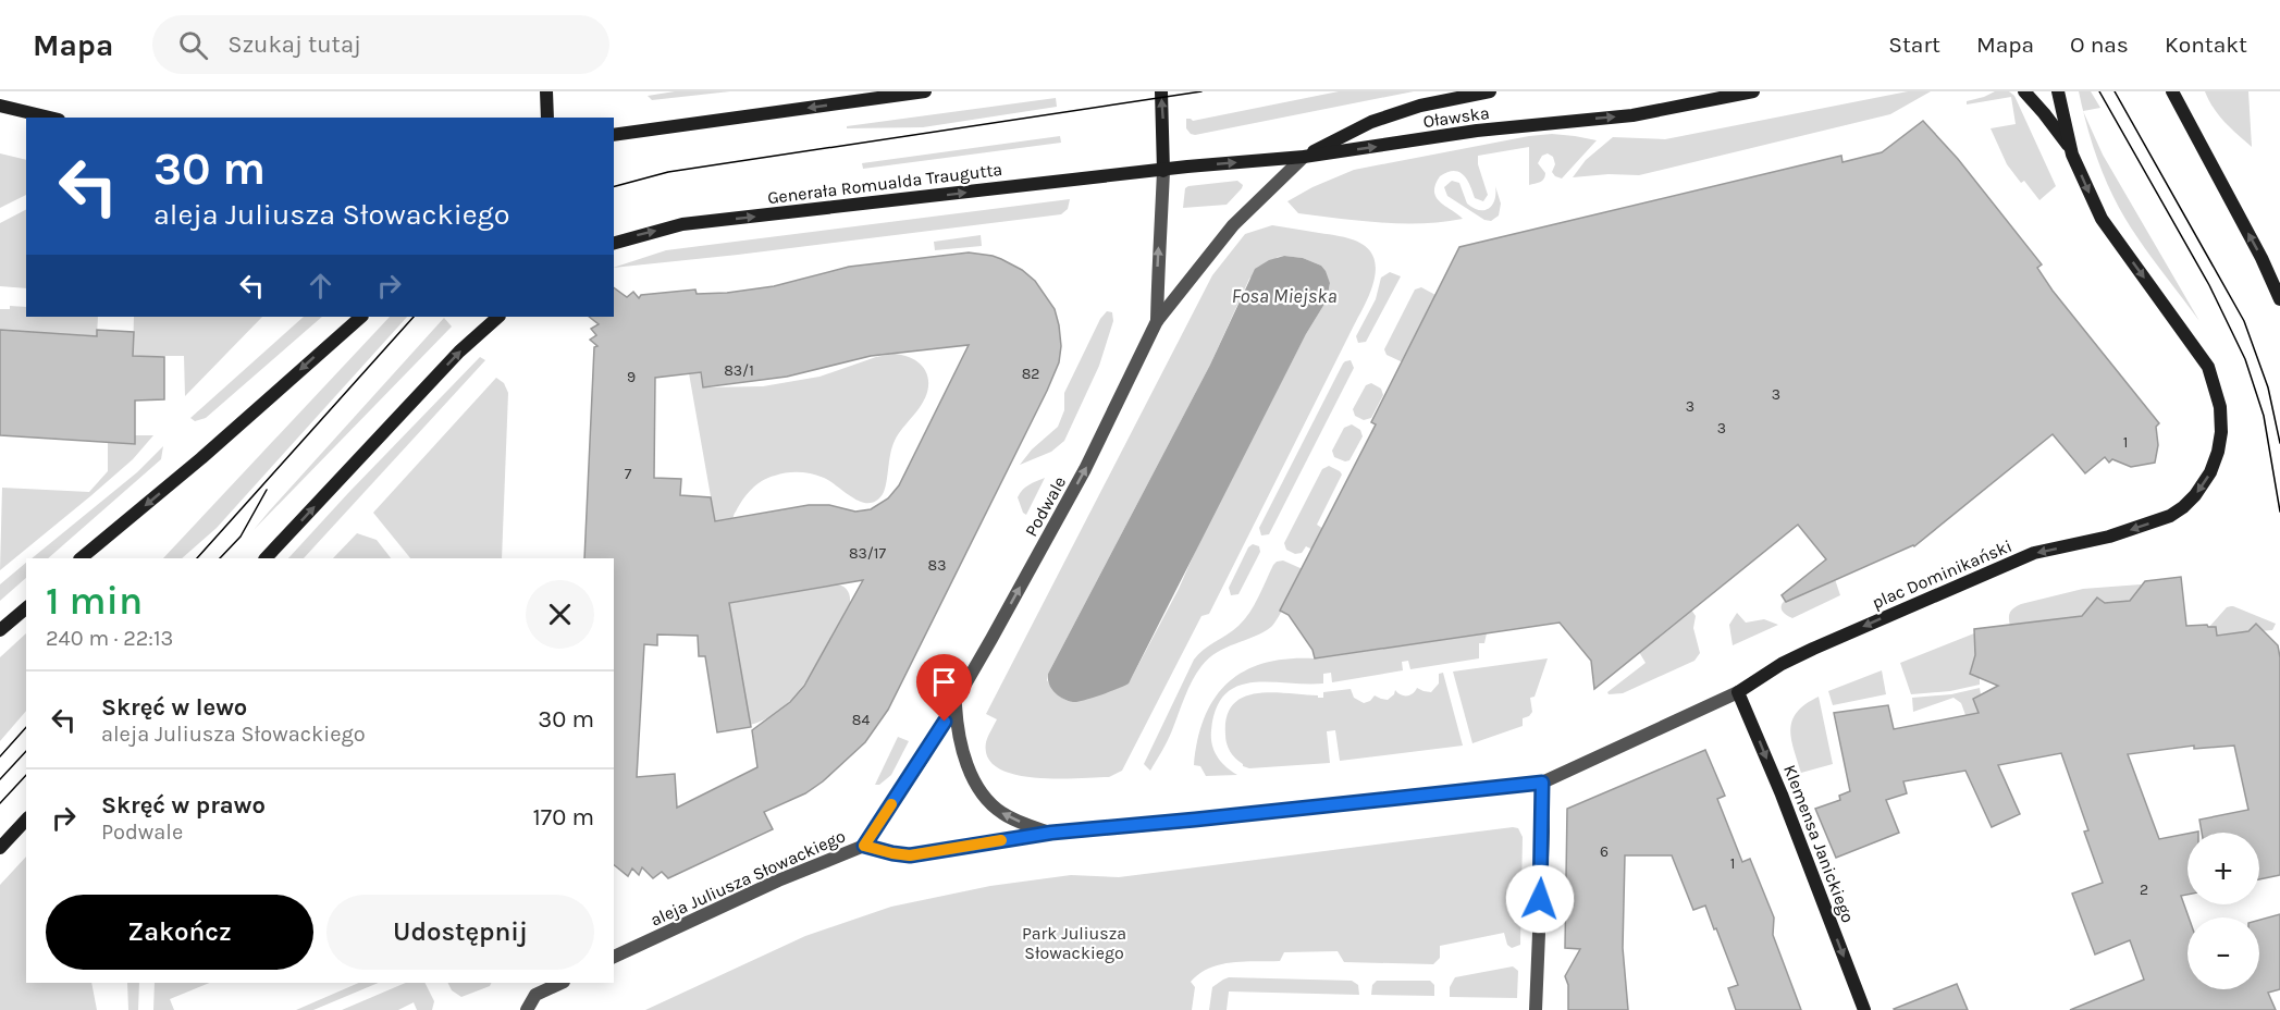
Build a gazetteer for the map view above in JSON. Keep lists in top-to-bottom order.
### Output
{
  "streets": {
    "main road": [
      "Oławska",
      "Generała Romualda Traugutta",
      "Podwale",
      "plac Dominikański",
      "Klemensa Janickiego"
    ],
    "street": ["aleja Juliusza Słowackiego"]
  },
  "crossings": [
    ["Oławska", "Generała Romualda Traugutta"],
    ["Oławska", "Podwale"],
    ["Generała Romualda Traugutta", "Podwale"],
    ["Podwale", "aleja Juliusza Słowackiego"],
    ["plac Dominikański", "Klemensa Janickiego"],
    ["plac Dominikański", "aleja Juliusza Słowackiego"],
    ["Klemensa Janickiego", "aleja Juliusza Słowackiego"]
  ],
  "one_way": ["Podwale", "Klemensa Janickiego"],
  "water": ["Fosa Miejska"],
  "parks": ["Park Juliusza Słowackiego"],
  "house_numbers": [
    "83/1",
    "82",
    "9",
    "3",
    "3",
    "3",
    "1",
    "7",
    "83/17",
    "83",
    "84",
    "6",
    "1",
    "2"
  ],
  "page": {
    "header": "Mapa",
    "search": "Szukaj tutaj",
    "nav": [
      "Start",
      "Mapa",
      "O nas",
      "Kontakt"
    ],
    "turn": ["30 m", "aleja Juliusza Słowackiego"],
    "heading": ["1 min", "240 m · 22:13"],
    "list": [
      {
        "name": "Skręć w lewo",
        "note": "aleja Juliusza Słowackiego",
        "value": "30 m"
      },
      {
        "name": "Skręć w prawo",
        "note": "Podwale",
        "value": "170 m"
      }
    ],
    "map_buttons": ["+", "−"],
    "buttons": ["Zakończ", "Udostępnij"]
  }
}
